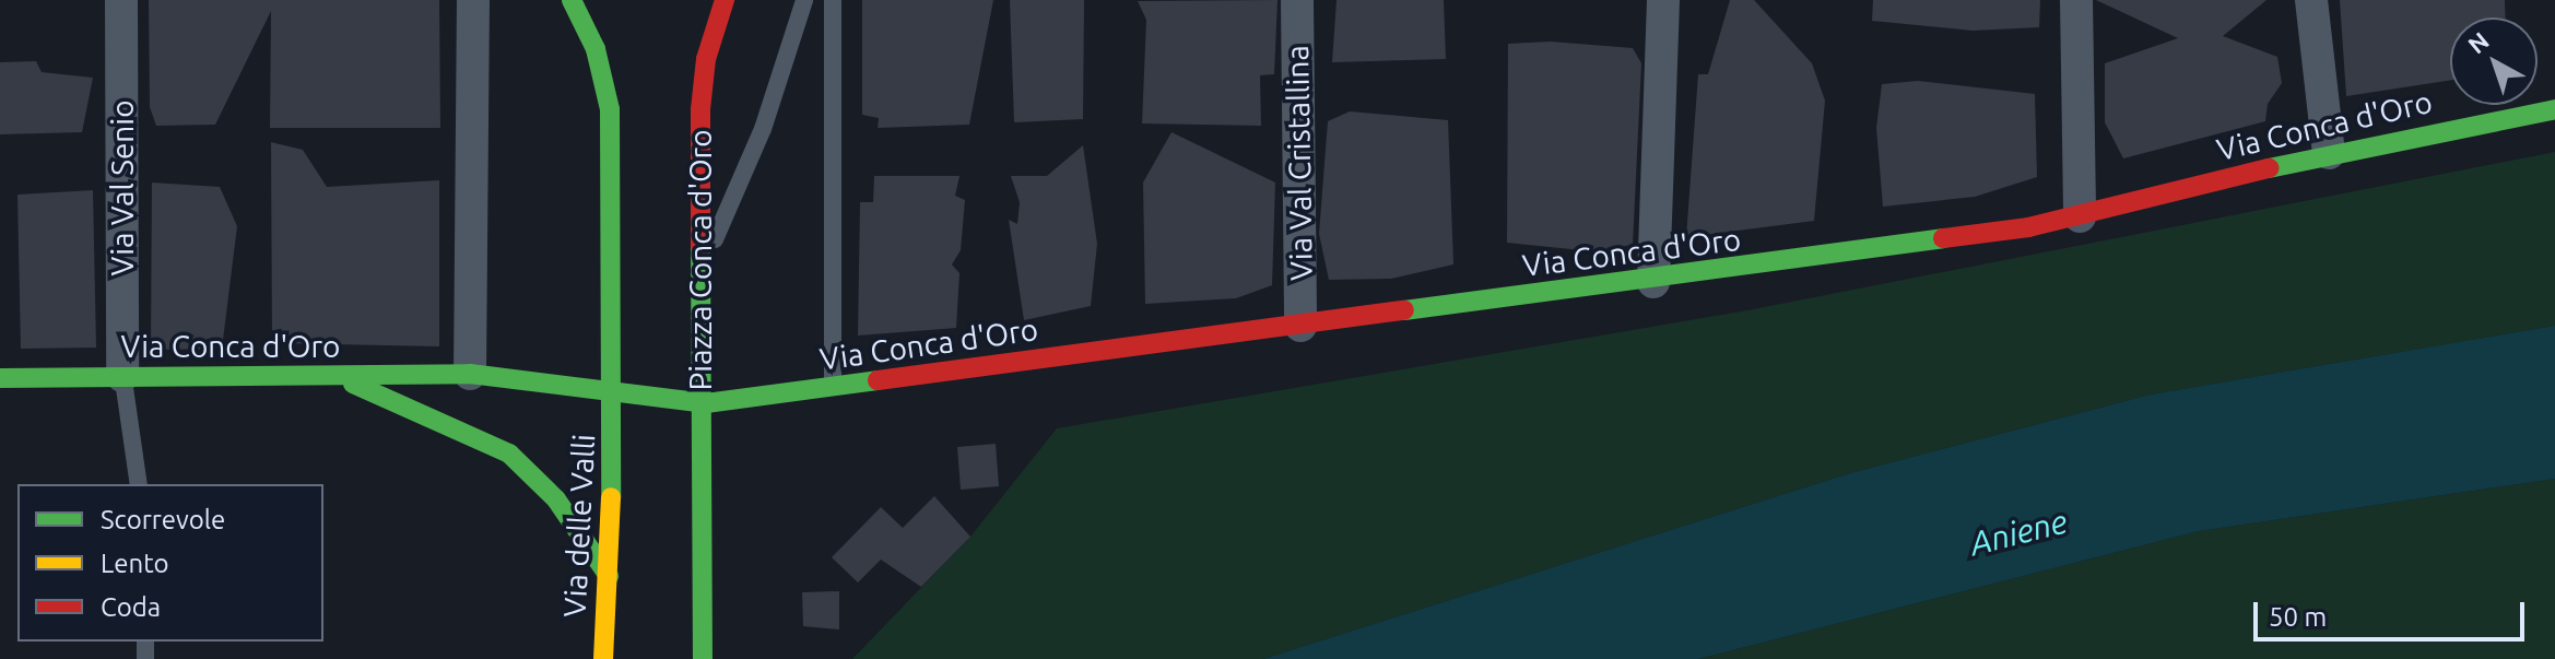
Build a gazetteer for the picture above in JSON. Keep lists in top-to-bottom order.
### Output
{
  "streets": {
    "street": [
      "Via Conca d'Oro",
      "Via Val Cristallina",
      "Via Val Senio",
      "Piazza Conca d'Oro",
      "Via delle Valli"
    ]
  },
  "crossings": [
    ["Via Conca d'Oro", "Via Val Cristallina"],
    ["Via Conca d'Oro", "Via Val Senio"],
    ["Via Conca d'Oro", "Piazza Conca d'Oro"],
    ["Via Conca d'Oro", "Via delle Valli"],
    ["Piazza Conca d'Oro", "Via delle Valli"]
  ],
  "water": ["Aniene"],
  "legend": ["Scorrevole", "Lento", "Coda"],
  "scale_bar": "50 m",
  "north": "top left"
}
